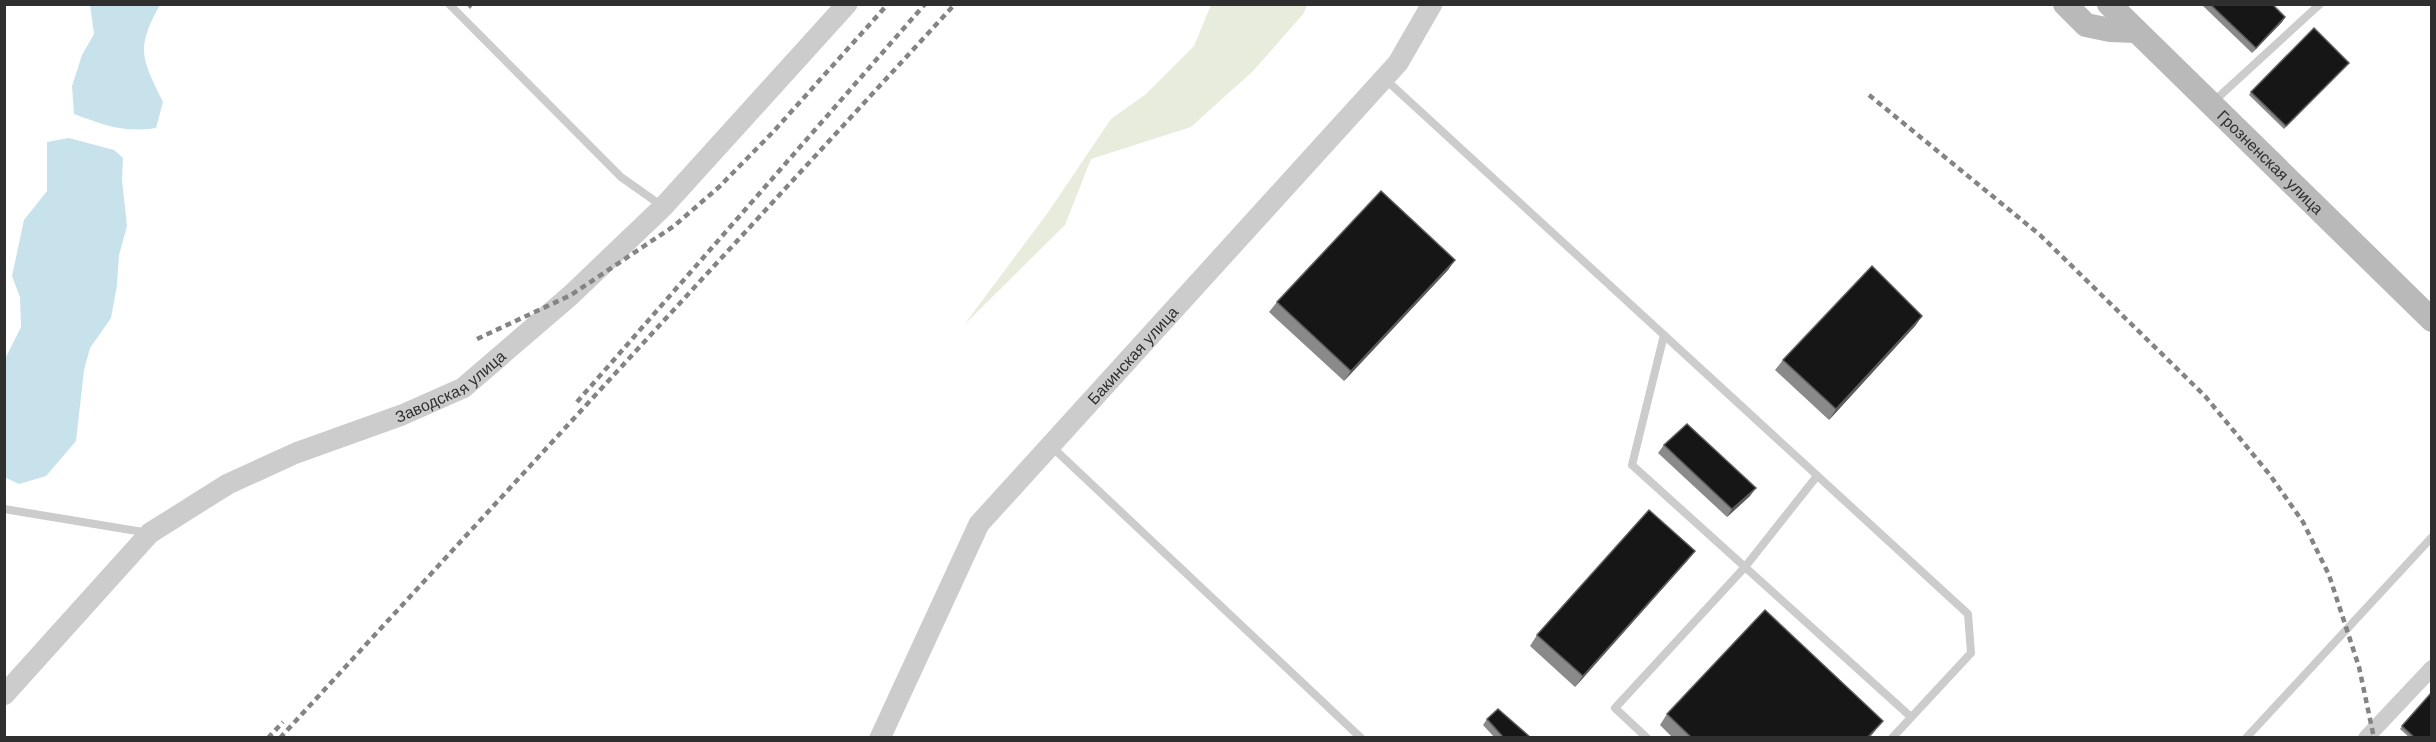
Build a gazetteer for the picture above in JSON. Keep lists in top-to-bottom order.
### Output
{
  "streets": {
    "main road": ["Грозненская улица"],
    "street": ["Бакинская улица", "Заводская улица"]
  }
}
